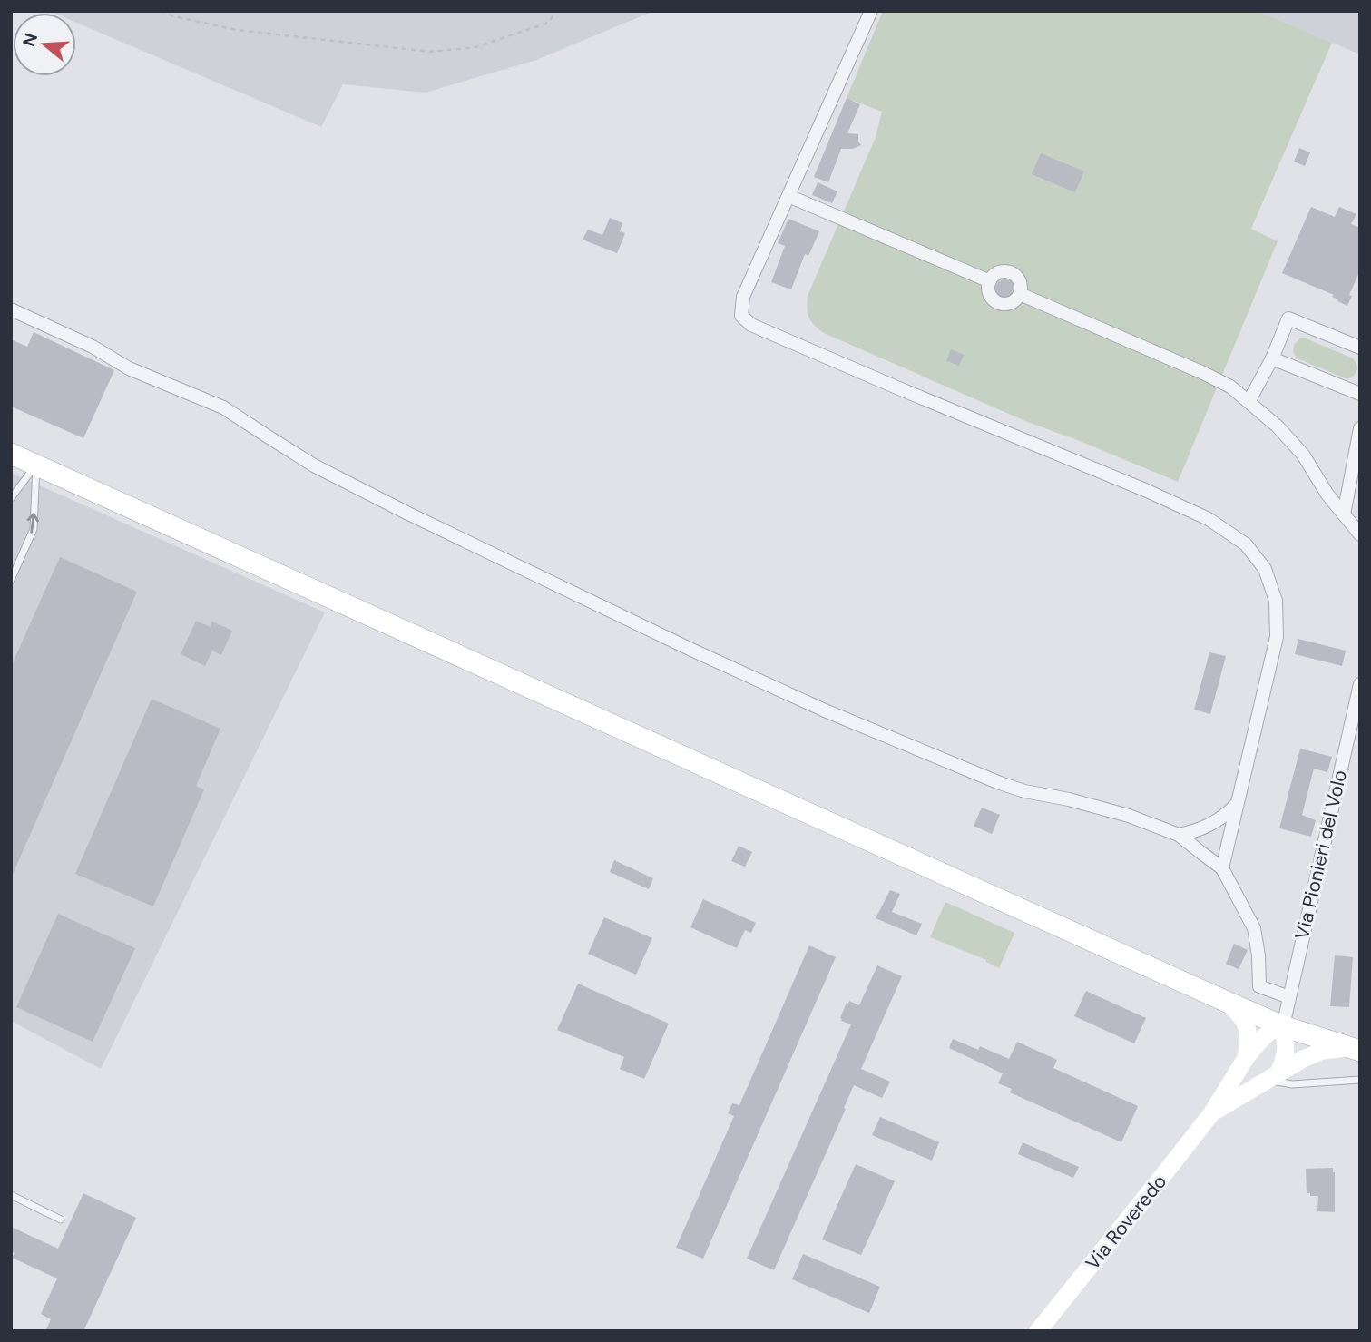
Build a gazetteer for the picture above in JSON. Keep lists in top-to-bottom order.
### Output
{
  "streets": {
    "main road": ["Via Roveredo"],
    "street": ["Via Pionieri del Volo"]
  },
  "crossings": [
    ["Via Pionieri del Volo", "Via Roveredo"]
  ],
  "north": "left"
}
